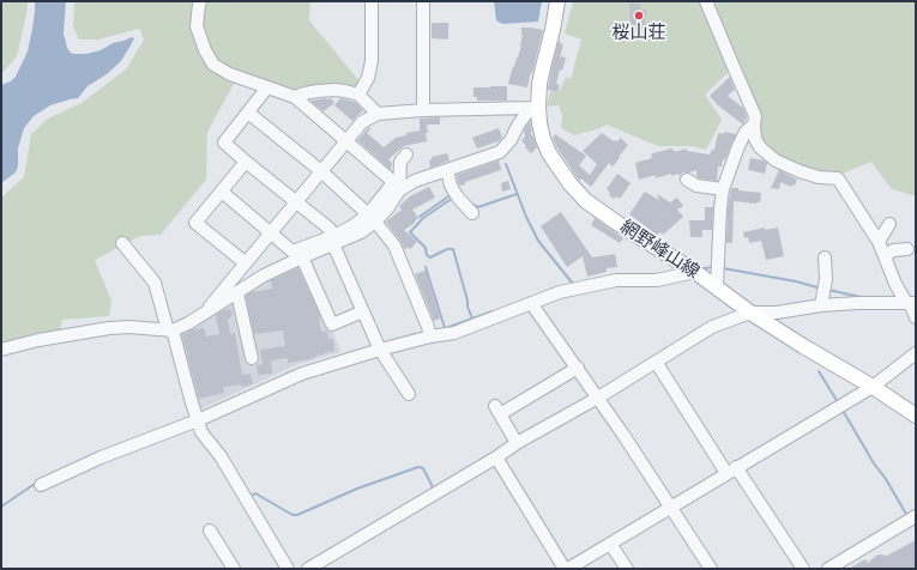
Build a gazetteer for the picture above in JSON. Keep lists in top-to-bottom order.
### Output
{
  "streets": {
    "main road": ["網野峰山線"]
  },
  "places": ["桜山荘"]
}
